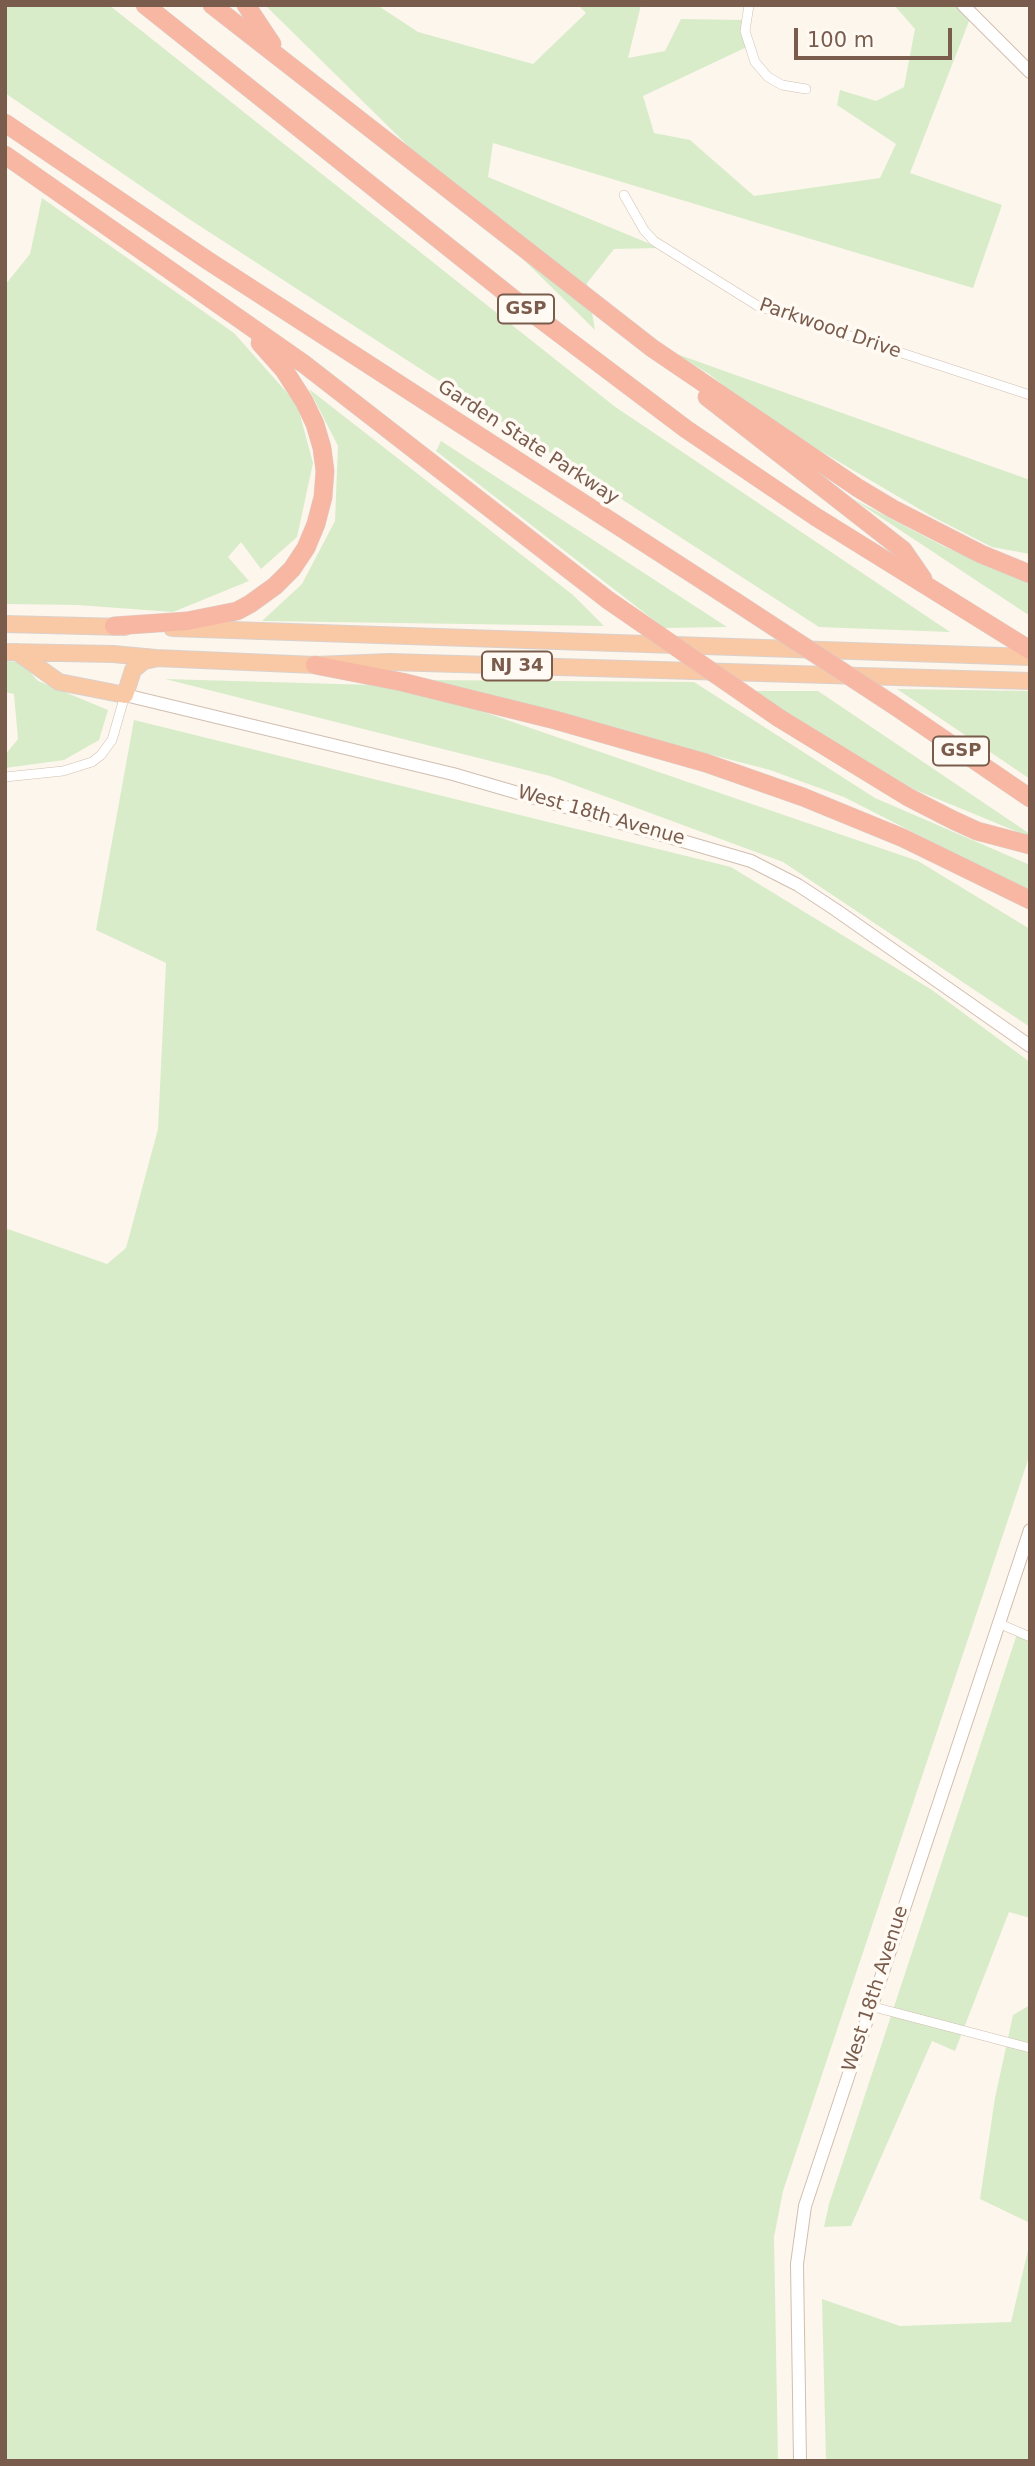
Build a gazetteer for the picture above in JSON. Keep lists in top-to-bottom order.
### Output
{
  "streets": {
    "highway": ["GSP", "Garden State Parkway", "NJ 34"],
    "street": ["Parkwood Drive", "West 18th Avenue"]
  },
  "scale_bar": "100 m"
}
